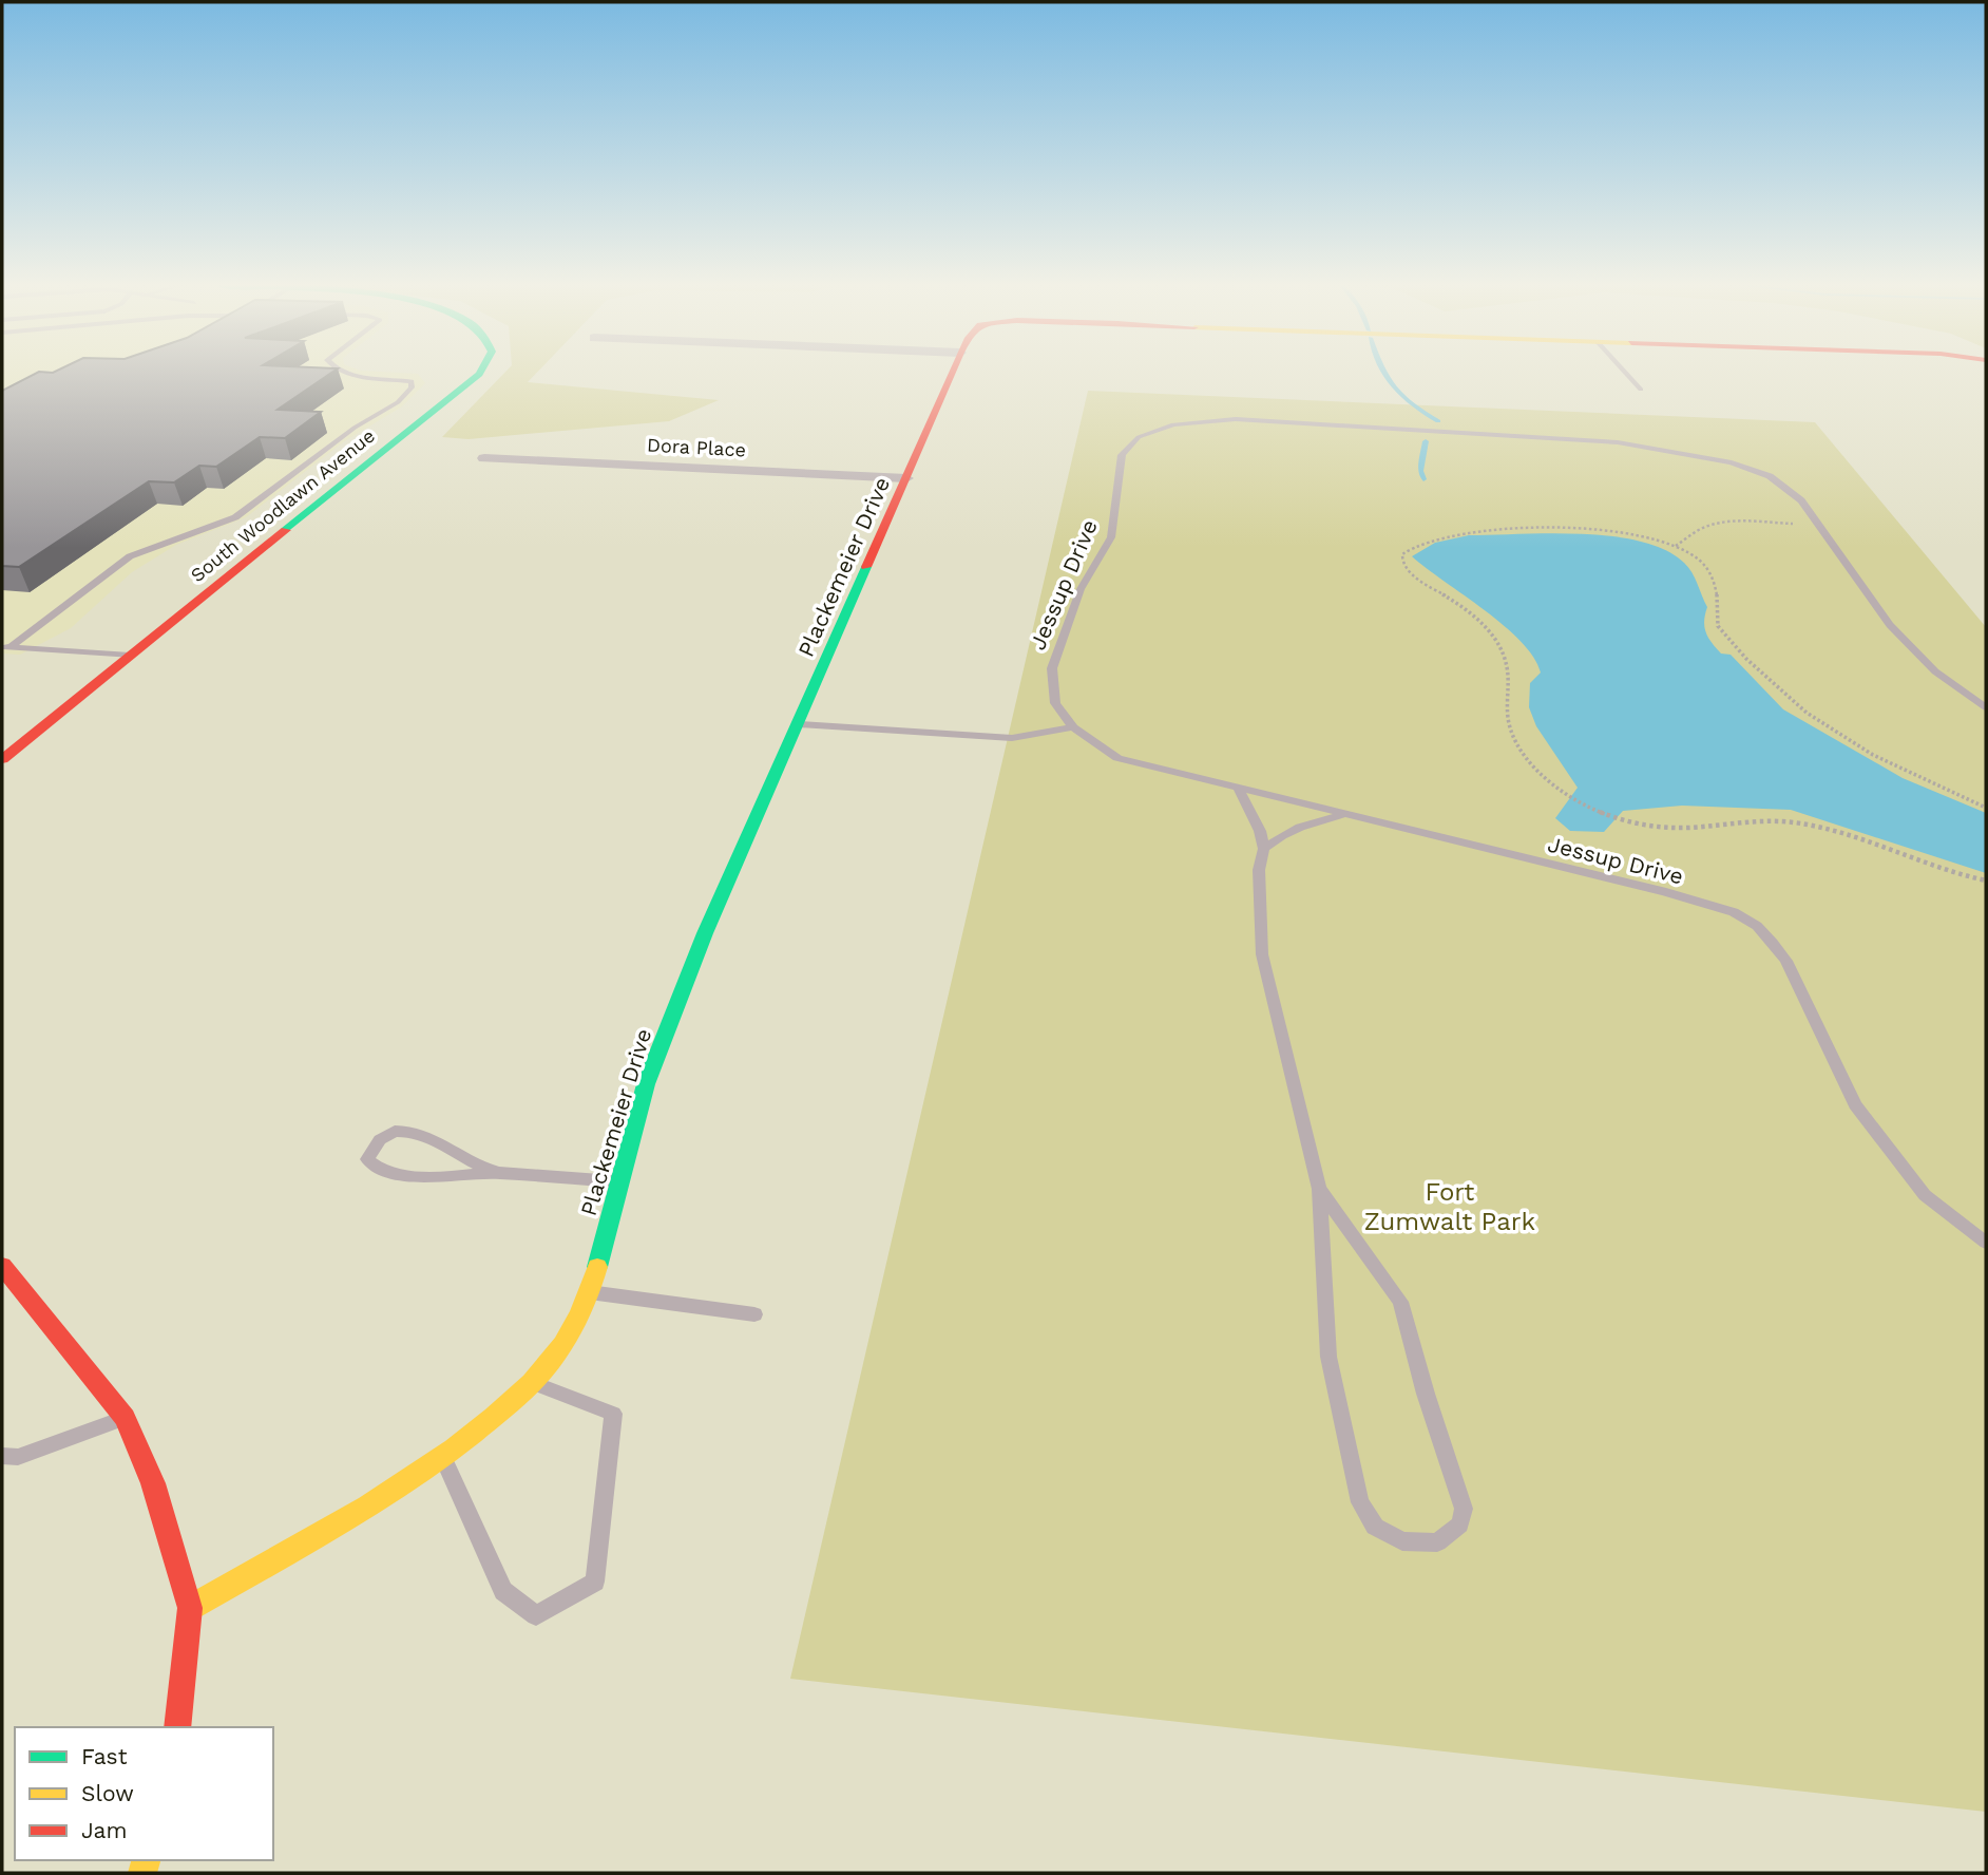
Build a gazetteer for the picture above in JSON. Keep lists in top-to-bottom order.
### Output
{
  "streets": {
    "street": ["Dora Place", "South Woodlawn Avenue", "Plackemeier Drive"],
    "lane": ["Jessup Drive"]
  },
  "crossings": [
    ["Dora Place", "Plackemeier Drive"]
  ],
  "parks": ["Fort Zumwalt Park"],
  "legend": ["Fast", "Slow", "Jam"]
}
